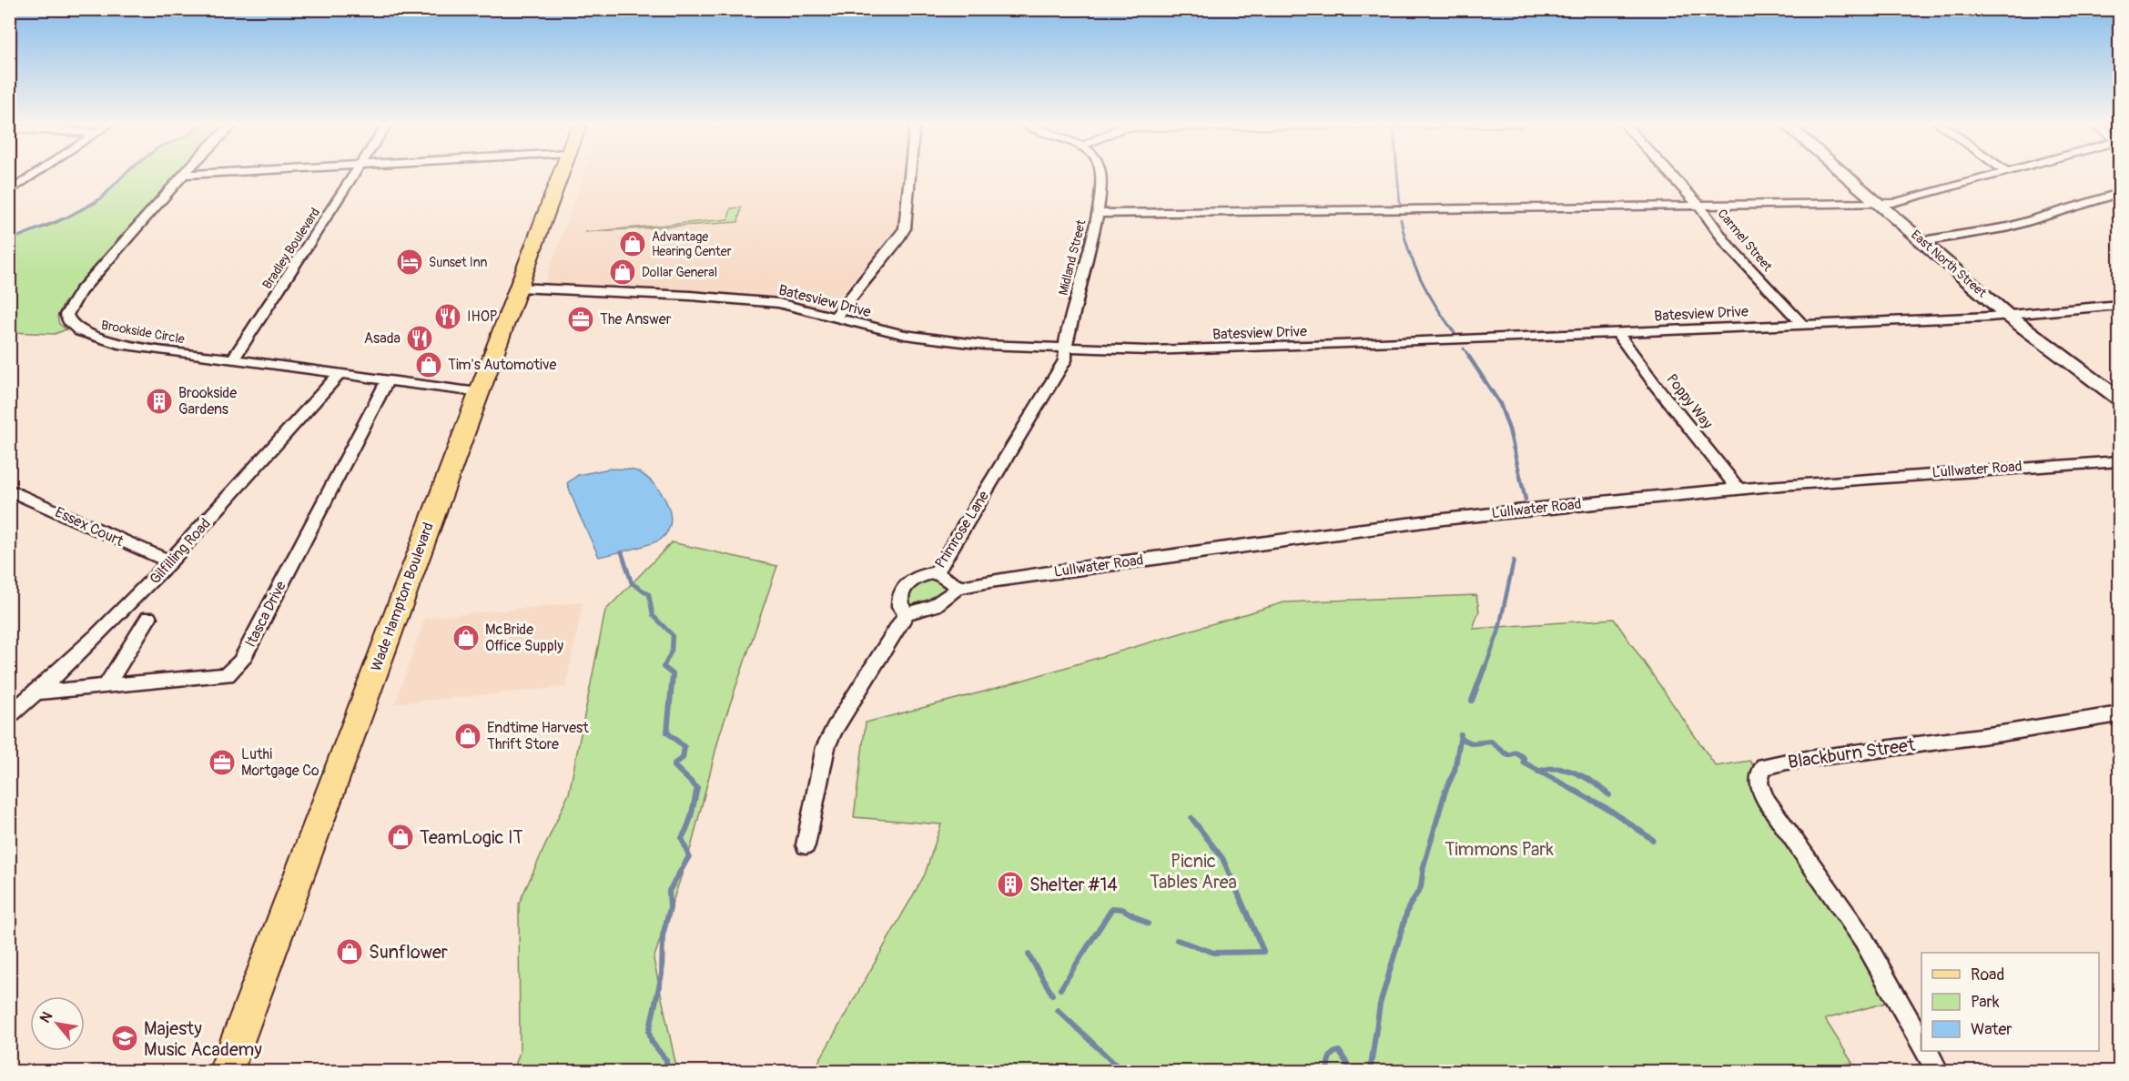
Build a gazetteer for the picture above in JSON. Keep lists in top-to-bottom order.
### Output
{
  "streets": {
    "main road": ["East North Street", "Wade Hampton Boulevard"],
    "street": [
      "Carmel Street",
      "Bradley Boulevard",
      "Midland Street",
      "Batesview Drive",
      "Brookside Circle",
      "Poppy Way",
      "Lullwater Road",
      "Essex Court",
      "Primrose Lane",
      "Gilfilling Road",
      "Itasca Drive",
      "Blackburn Street"
    ]
  },
  "crossings": [
    ["Carmel Street", "Batesview Drive"],
    ["Bradley Boulevard", "Brookside Circle"],
    ["Midland Street", "Batesview Drive"],
    ["Midland Street", "Primrose Lane"],
    ["East North Street", "Batesview Drive"],
    ["Batesview Drive", "Poppy Way"],
    ["Batesview Drive", "Primrose Lane"],
    ["Batesview Drive", "Wade Hampton Boulevard"],
    ["Brookside Circle", "Gilfilling Road"],
    ["Brookside Circle", "Wade Hampton Boulevard"],
    ["Brookside Circle", "Itasca Drive"],
    ["Poppy Way", "Lullwater Road"],
    ["Essex Court", "Gilfilling Road"],
    ["Gilfilling Road", "Itasca Drive"]
  ],
  "parks": ["Timmons Park", "Picnic Tables Area"],
  "places": {
    "shop": [
      "Advantage Hearing Center",
      "Dollar General",
      "Tim's Automotive",
      "McBride Office Supply",
      "Endtime Harvest Thrift Store",
      "TeamLogic IT",
      "Sunflower"
    ],
    "hotel": ["Sunset Inn"],
    "restaurant": ["IHOP", "Asada"],
    "office": ["The Answer", "Luthi Mortgage Co"],
    "building": ["Brookside Gardens", "Shelter #14"],
    "school or university": ["Majesty Music Academy"]
  },
  "legend": ["Road", "Park", "Water"],
  "north": "top left"
}
